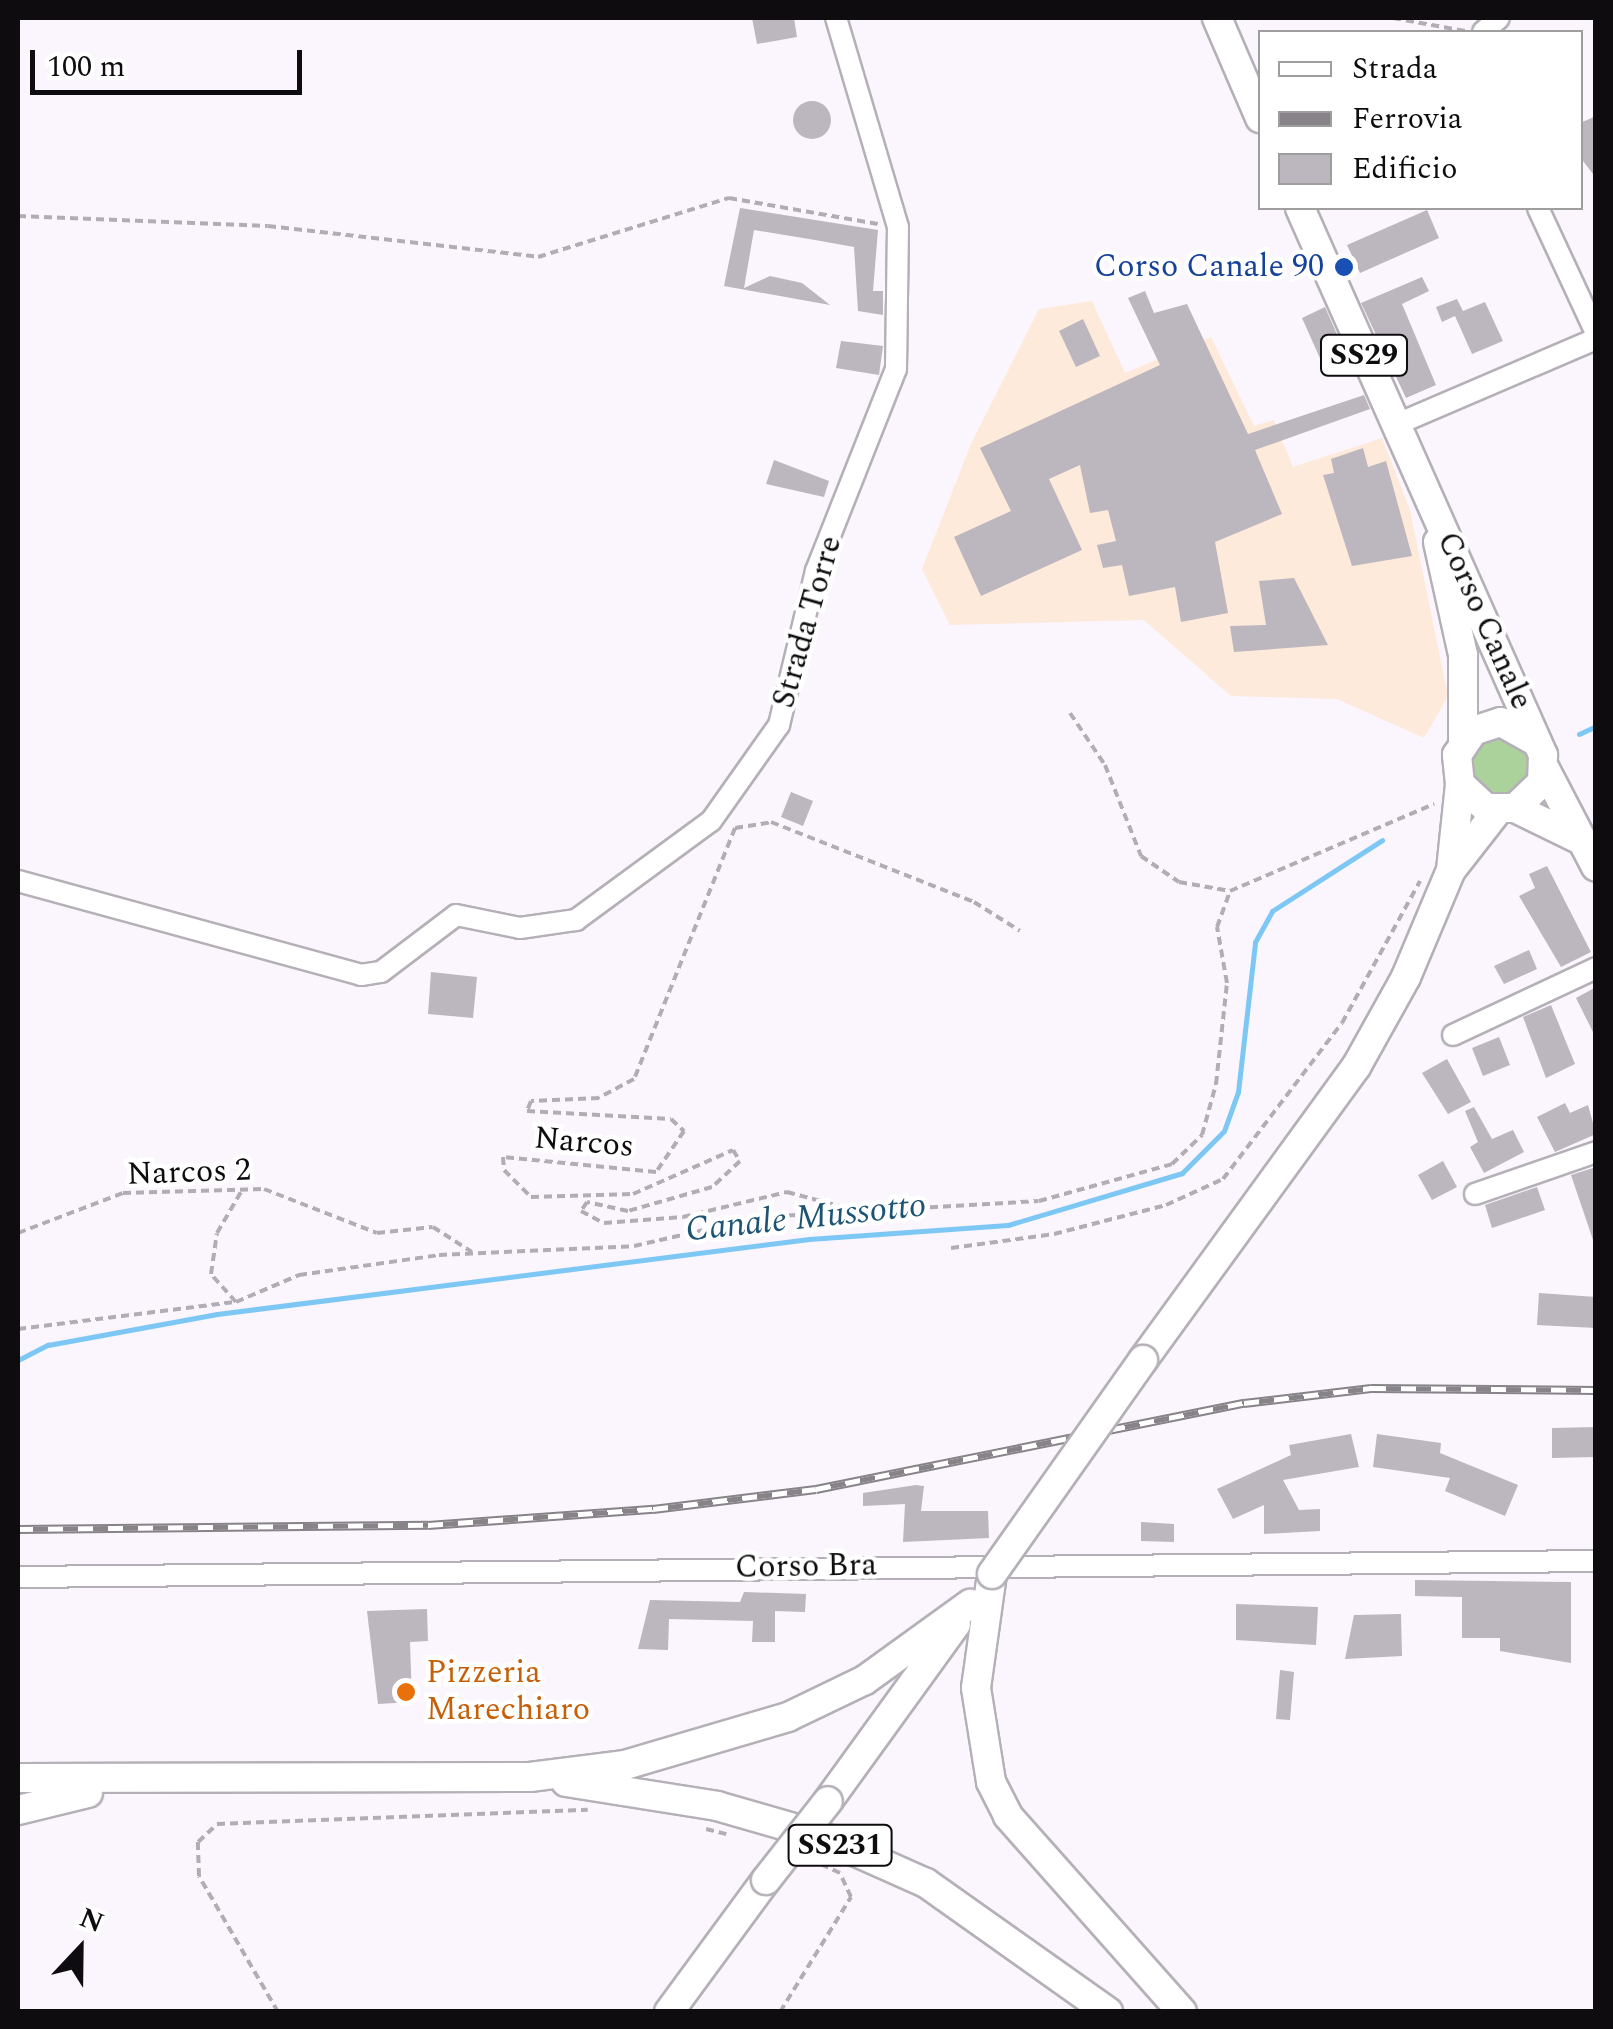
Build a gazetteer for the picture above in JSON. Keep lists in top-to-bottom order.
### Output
{
  "streets": {
    "main road": ["SS29", "Corso Canale", "SS231"],
    "street": ["Strada Torre", "Corso Bra"],
    "path": ["Narcos", "Narcos 2"]
  },
  "water": ["Canale Mussotto"],
  "places": ["Corso Canale 90", "Pizzeria Marechiaro"],
  "legend": ["Strada", "Ferrovia", "Edificio"],
  "scale_bar": "100 m",
  "north": "top"
}
